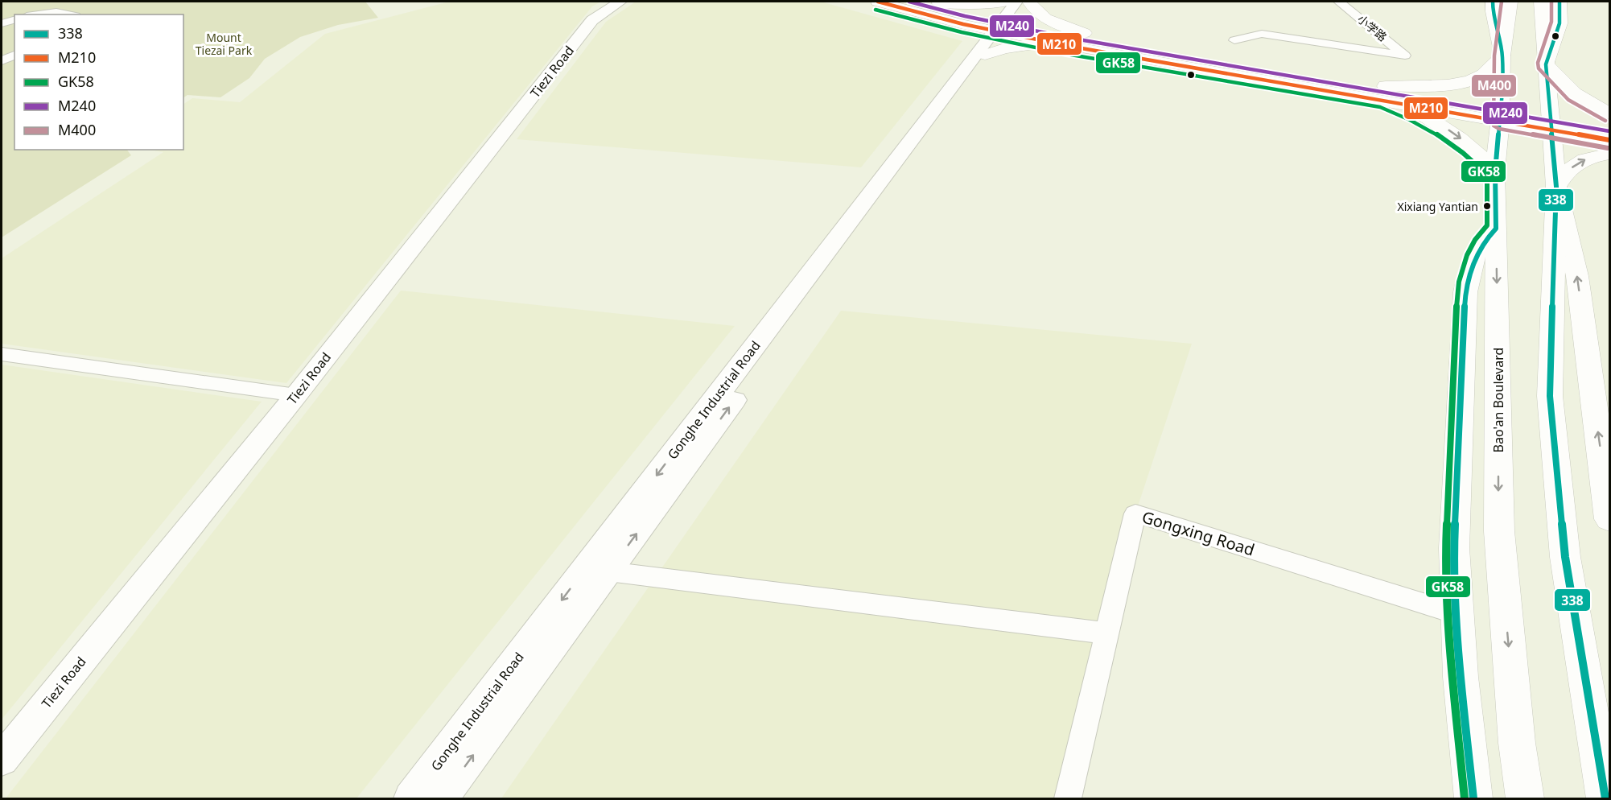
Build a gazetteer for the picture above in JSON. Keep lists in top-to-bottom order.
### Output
{
  "streets": {
    "main road": ["Bao'an Boulevard"],
    "street": [
      "小学路",
      "Tiezi Road",
      "Gonghe Industrial Road",
      "Gongxing Road"
    ]
  },
  "parks": ["Mount Tiezai Park"],
  "places": ["Xixiang Yantian"],
  "lines": [
    "transit line 338",
    "transit line M210",
    "transit line M240",
    "transit line M400",
    "transit line GK58"
  ],
  "legend": [
    "338",
    "M210",
    "GK58",
    "M240",
    "M400"
  ]
}
